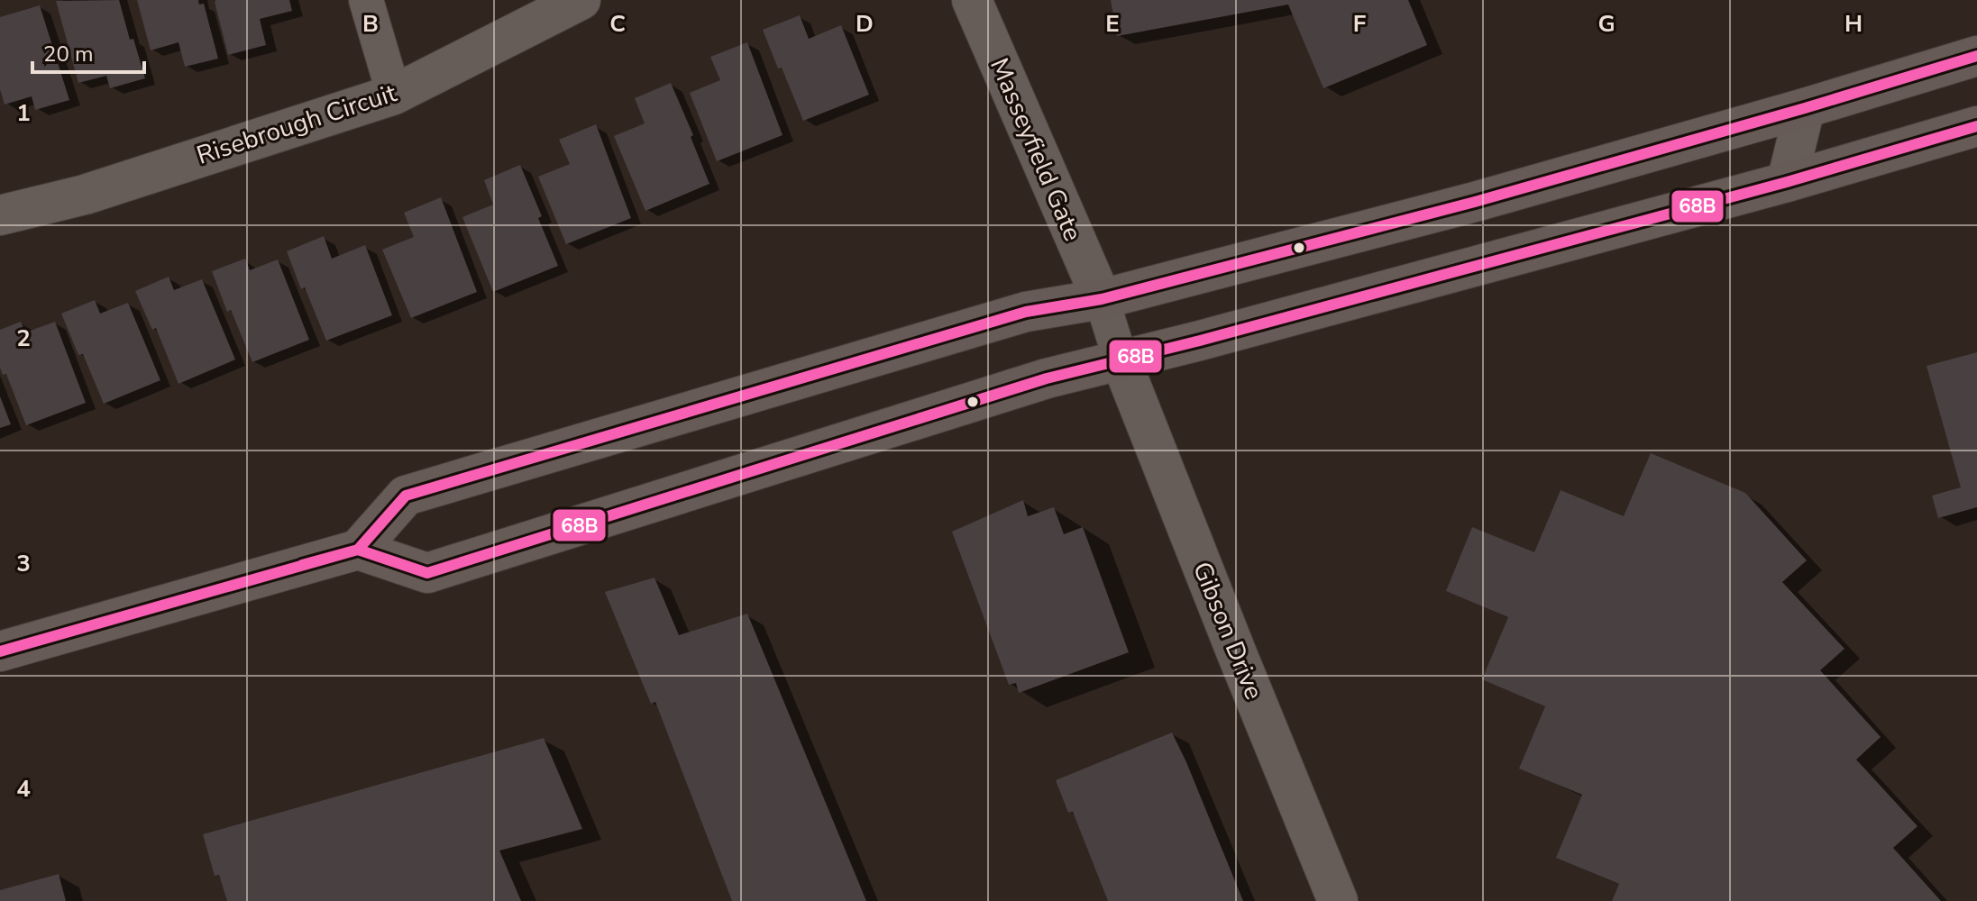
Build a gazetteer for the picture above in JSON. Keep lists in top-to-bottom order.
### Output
{
  "streets": {
    "street": ["Risebrough Circuit", "Masseyfield Gate", "Gibson Drive"]
  },
  "lines": ["transit line 68B"],
  "scale_bar": "20 m",
  "grid": {
    "columns": [
      "B",
      "C",
      "D",
      "E",
      "F",
      "G",
      "H"
    ],
    "rows": [
      "1",
      "2",
      "3",
      "4"
    ]
  }
}
